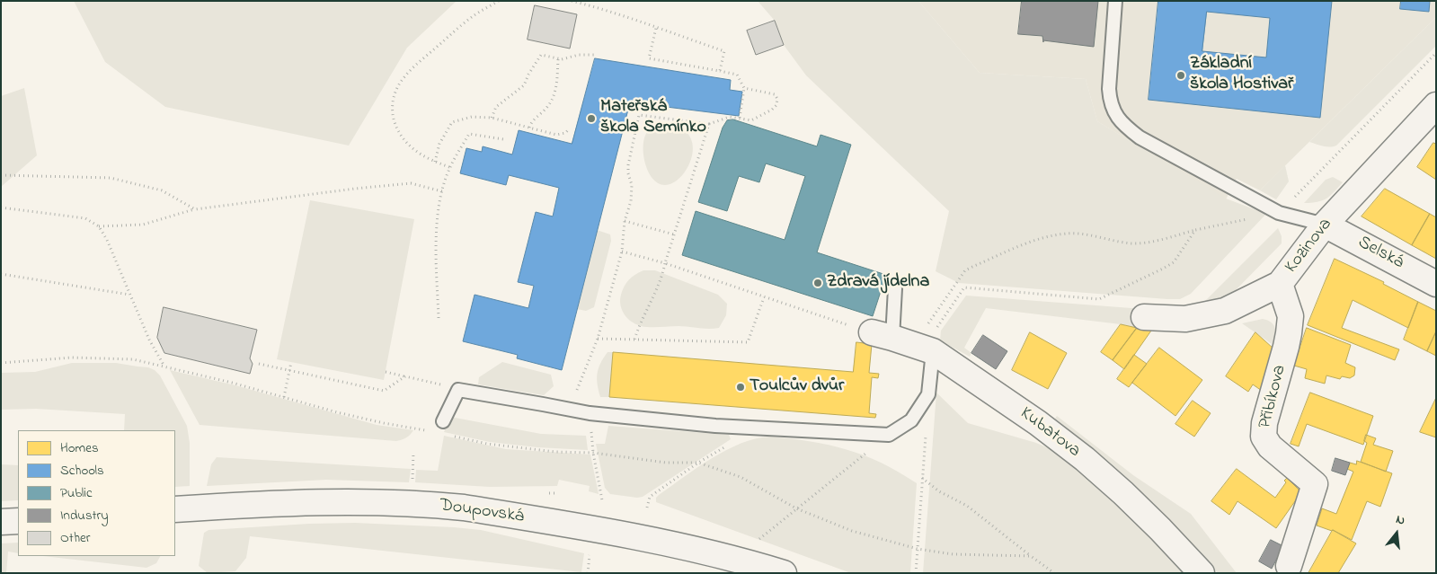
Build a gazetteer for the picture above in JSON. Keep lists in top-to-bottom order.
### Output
{
  "streets": {
    "street": [
      "Kozinova",
      "Selská",
      "Přibíkova",
      "Kubatova",
      "Doupovská"
    ]
  },
  "crossings": [
    ["Kozinova", "Selská"],
    ["Kozinova", "Přibíkova"]
  ],
  "places": [
    "Základní škola Hostivař",
    "Mateřská škola Semínko",
    "Zdravá jídelna",
    "Toulcův dvůr"
  ],
  "legend": [
    "Homes",
    "Schools",
    "Public",
    "Industry",
    "Other"
  ],
  "north": "top"
}
